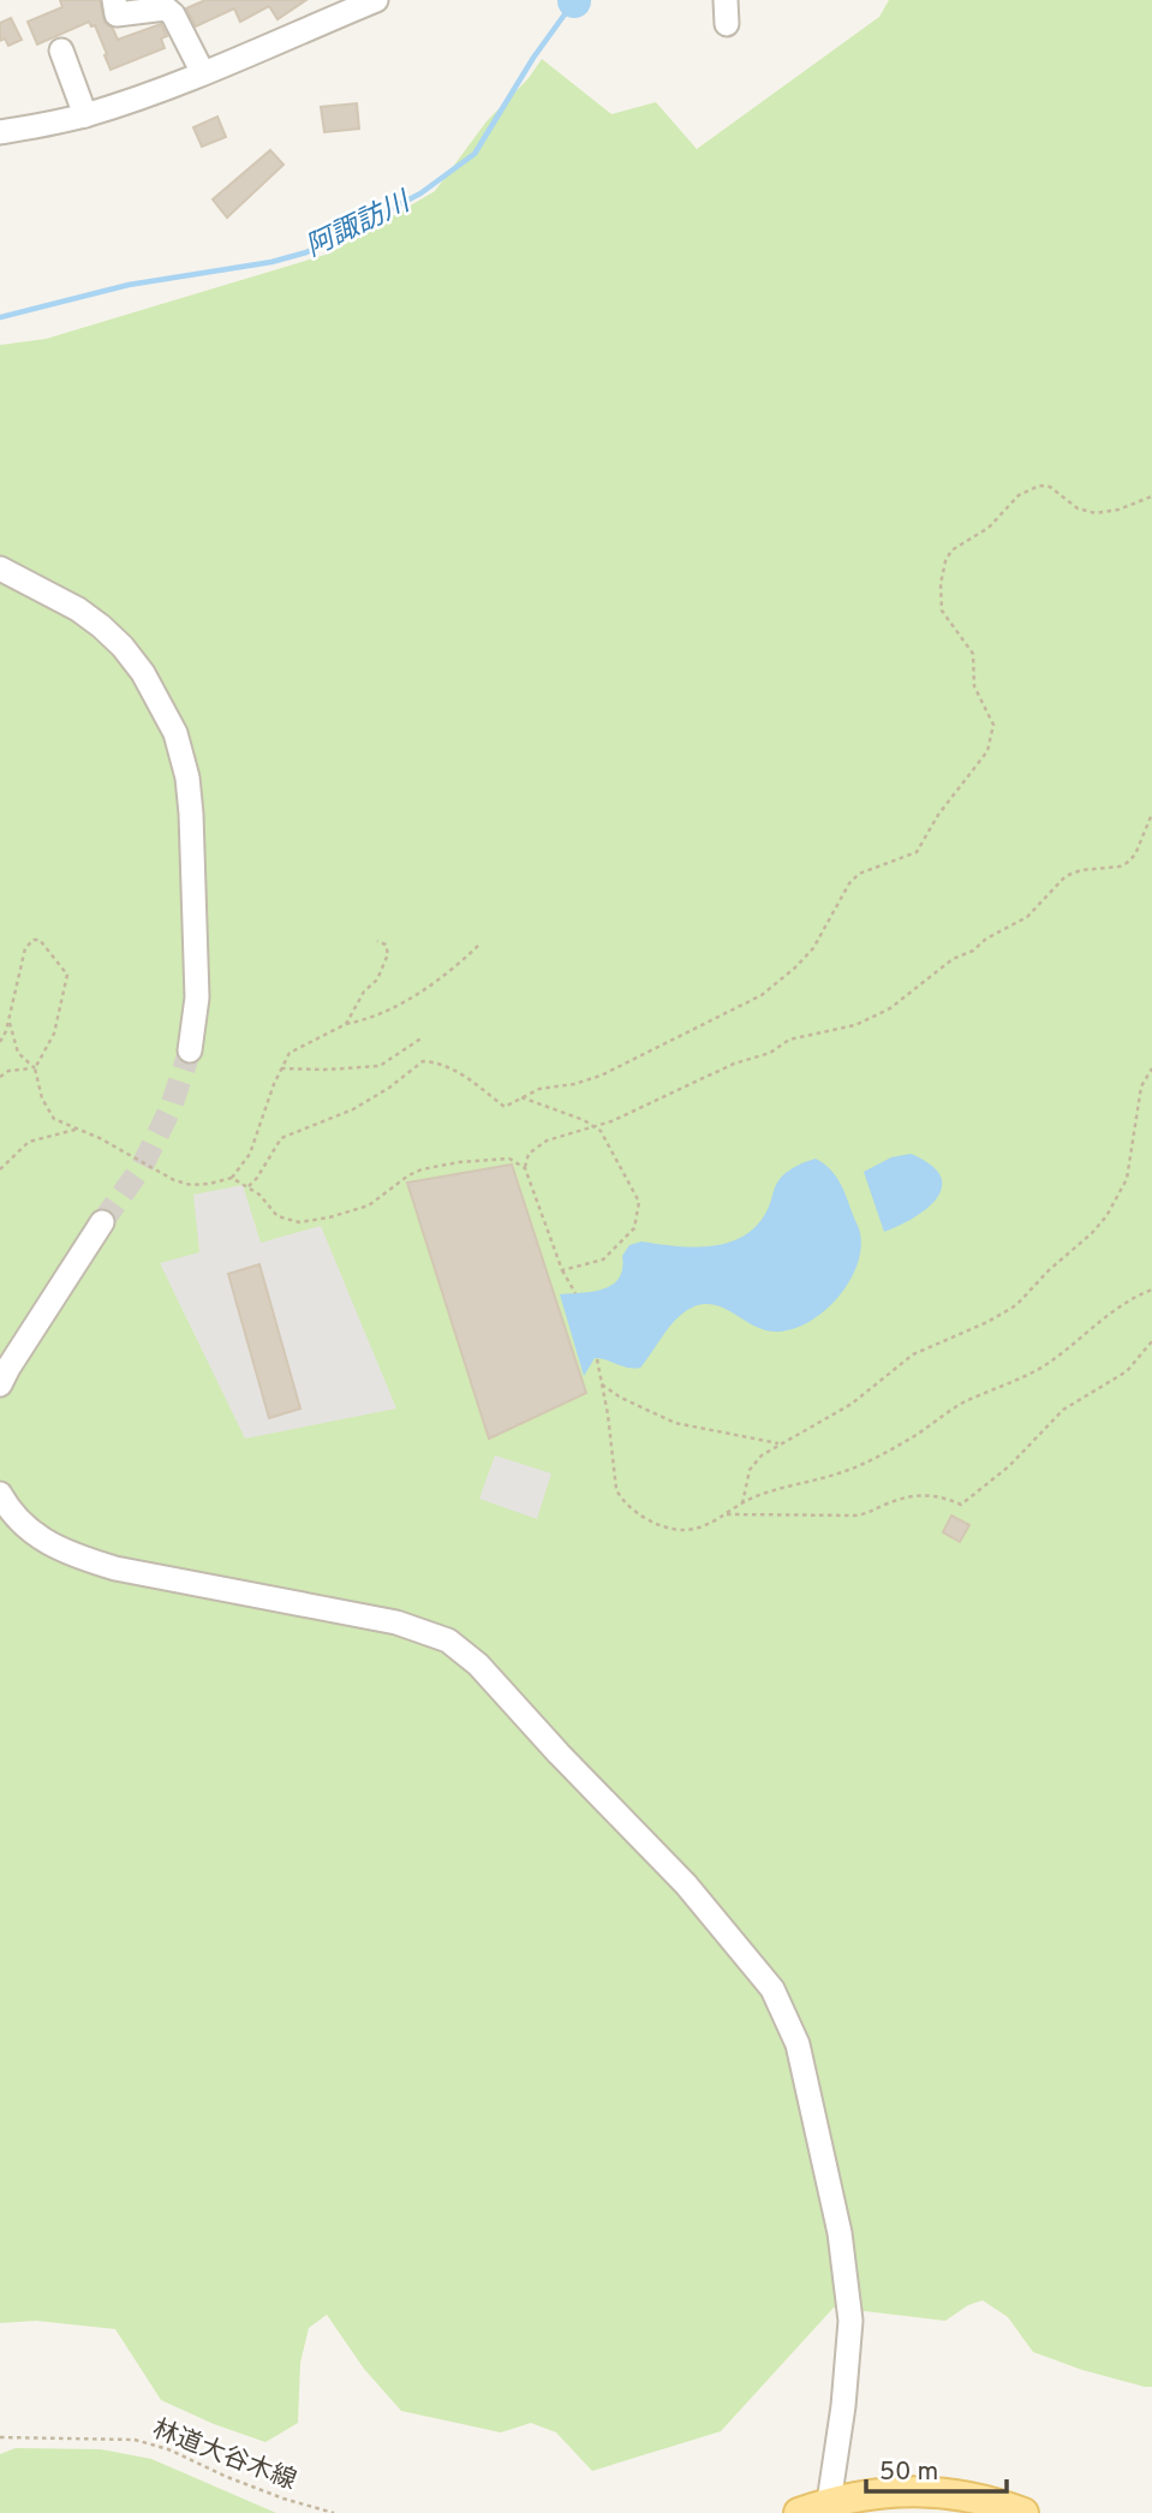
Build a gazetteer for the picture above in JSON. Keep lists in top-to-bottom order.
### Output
{
  "streets": {
    "path": ["林道大谷木線"]
  },
  "water": ["阿諏訪川"],
  "scale_bar": "50 m"
}
